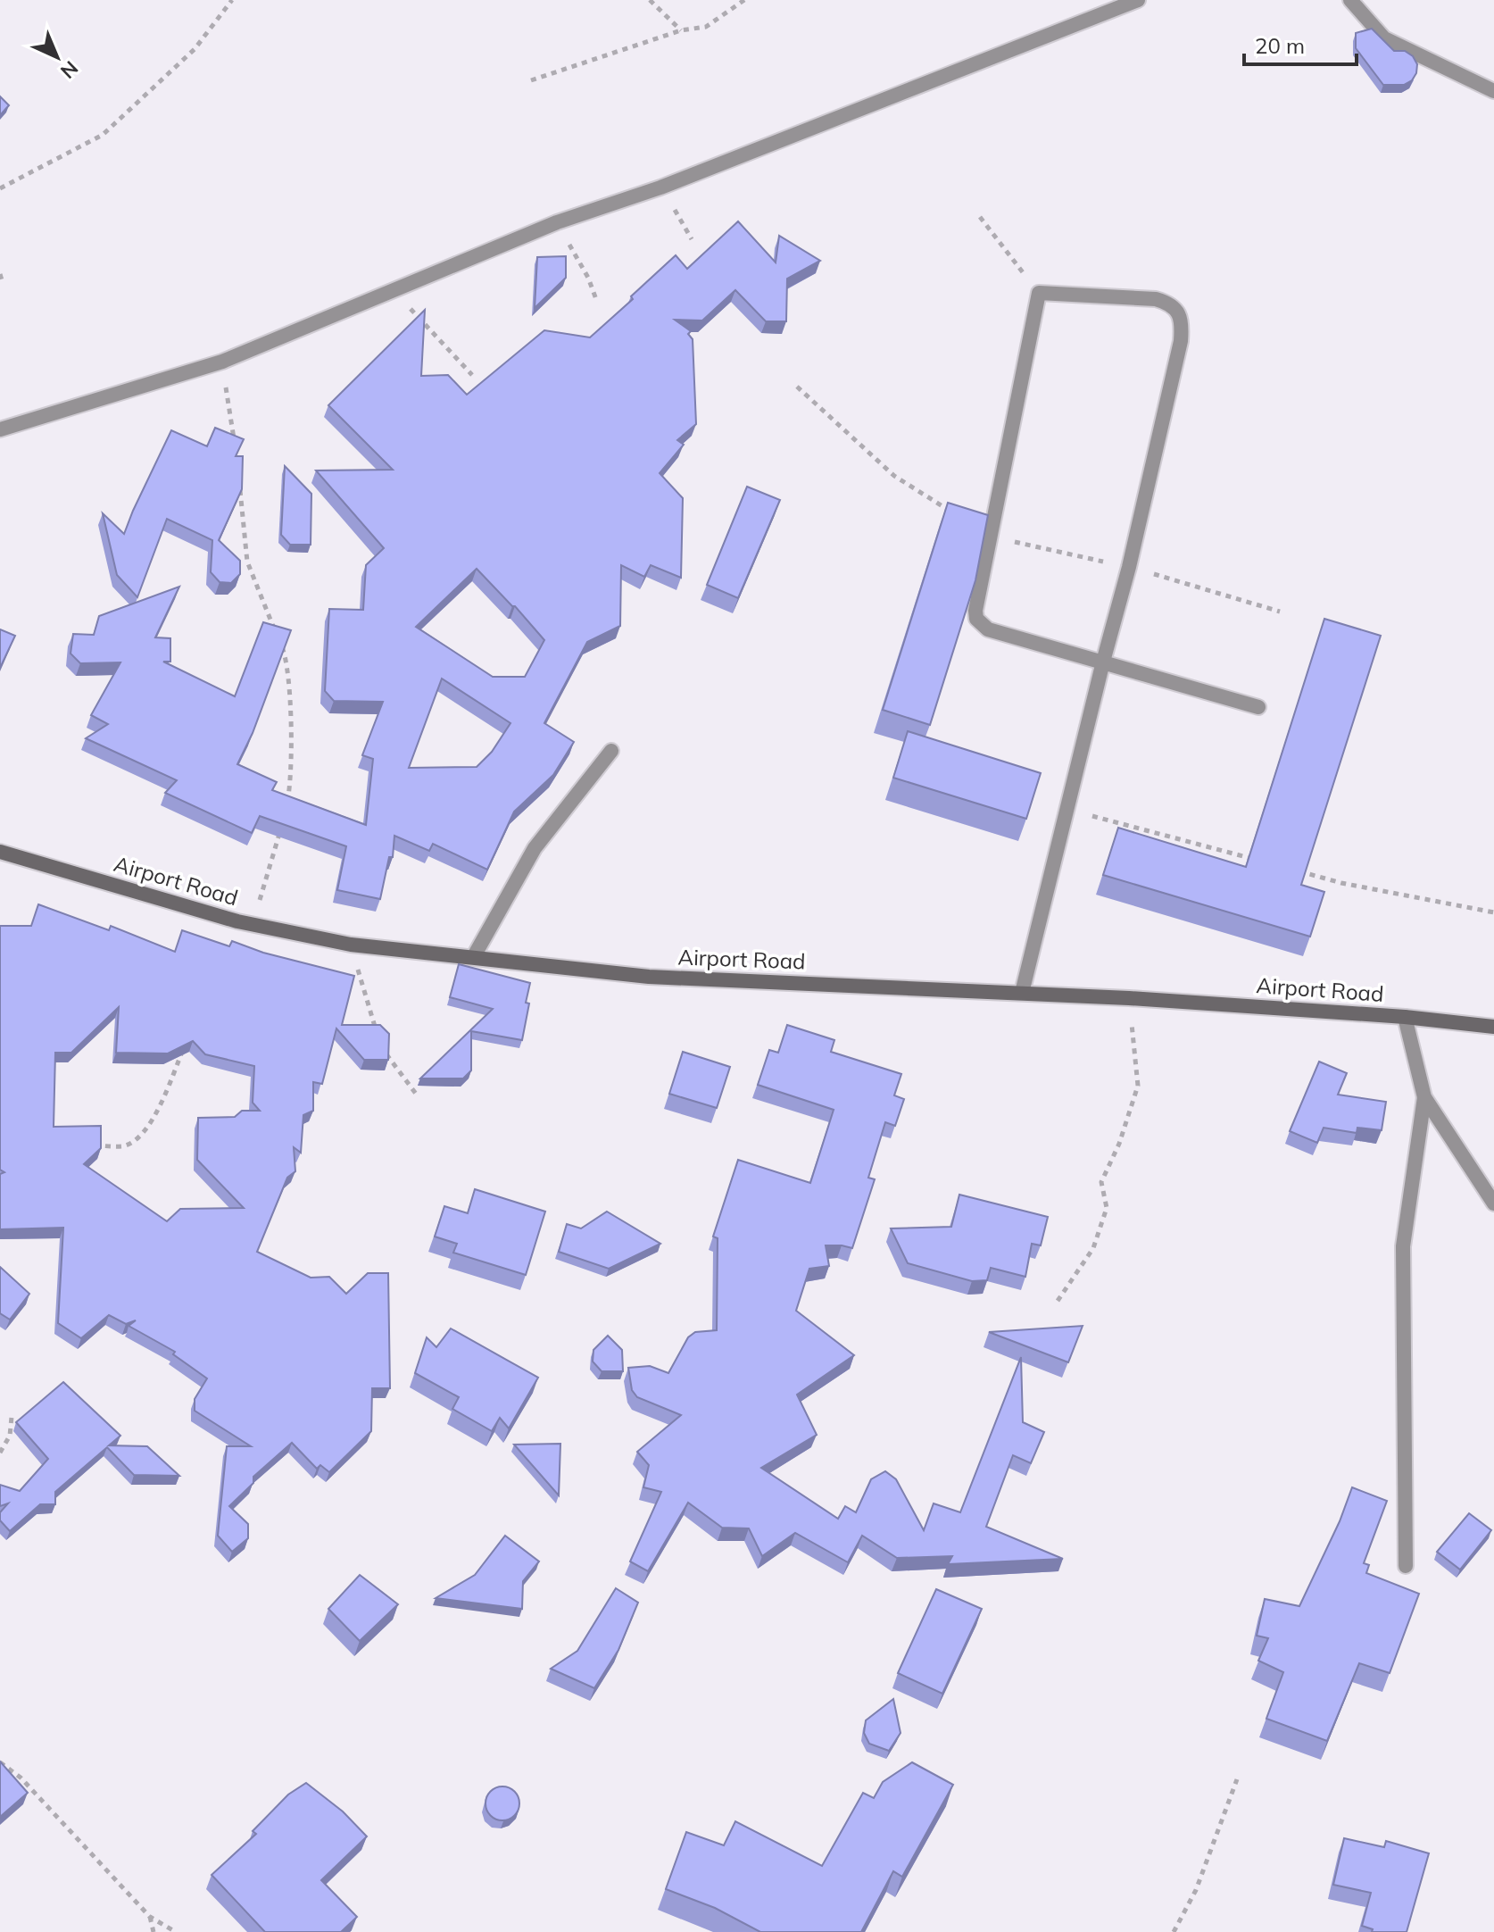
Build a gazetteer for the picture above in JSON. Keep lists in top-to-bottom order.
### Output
{
  "streets": {
    "street": ["Airport Road"]
  },
  "scale_bar": "20 m",
  "north": "bottom right"
}
